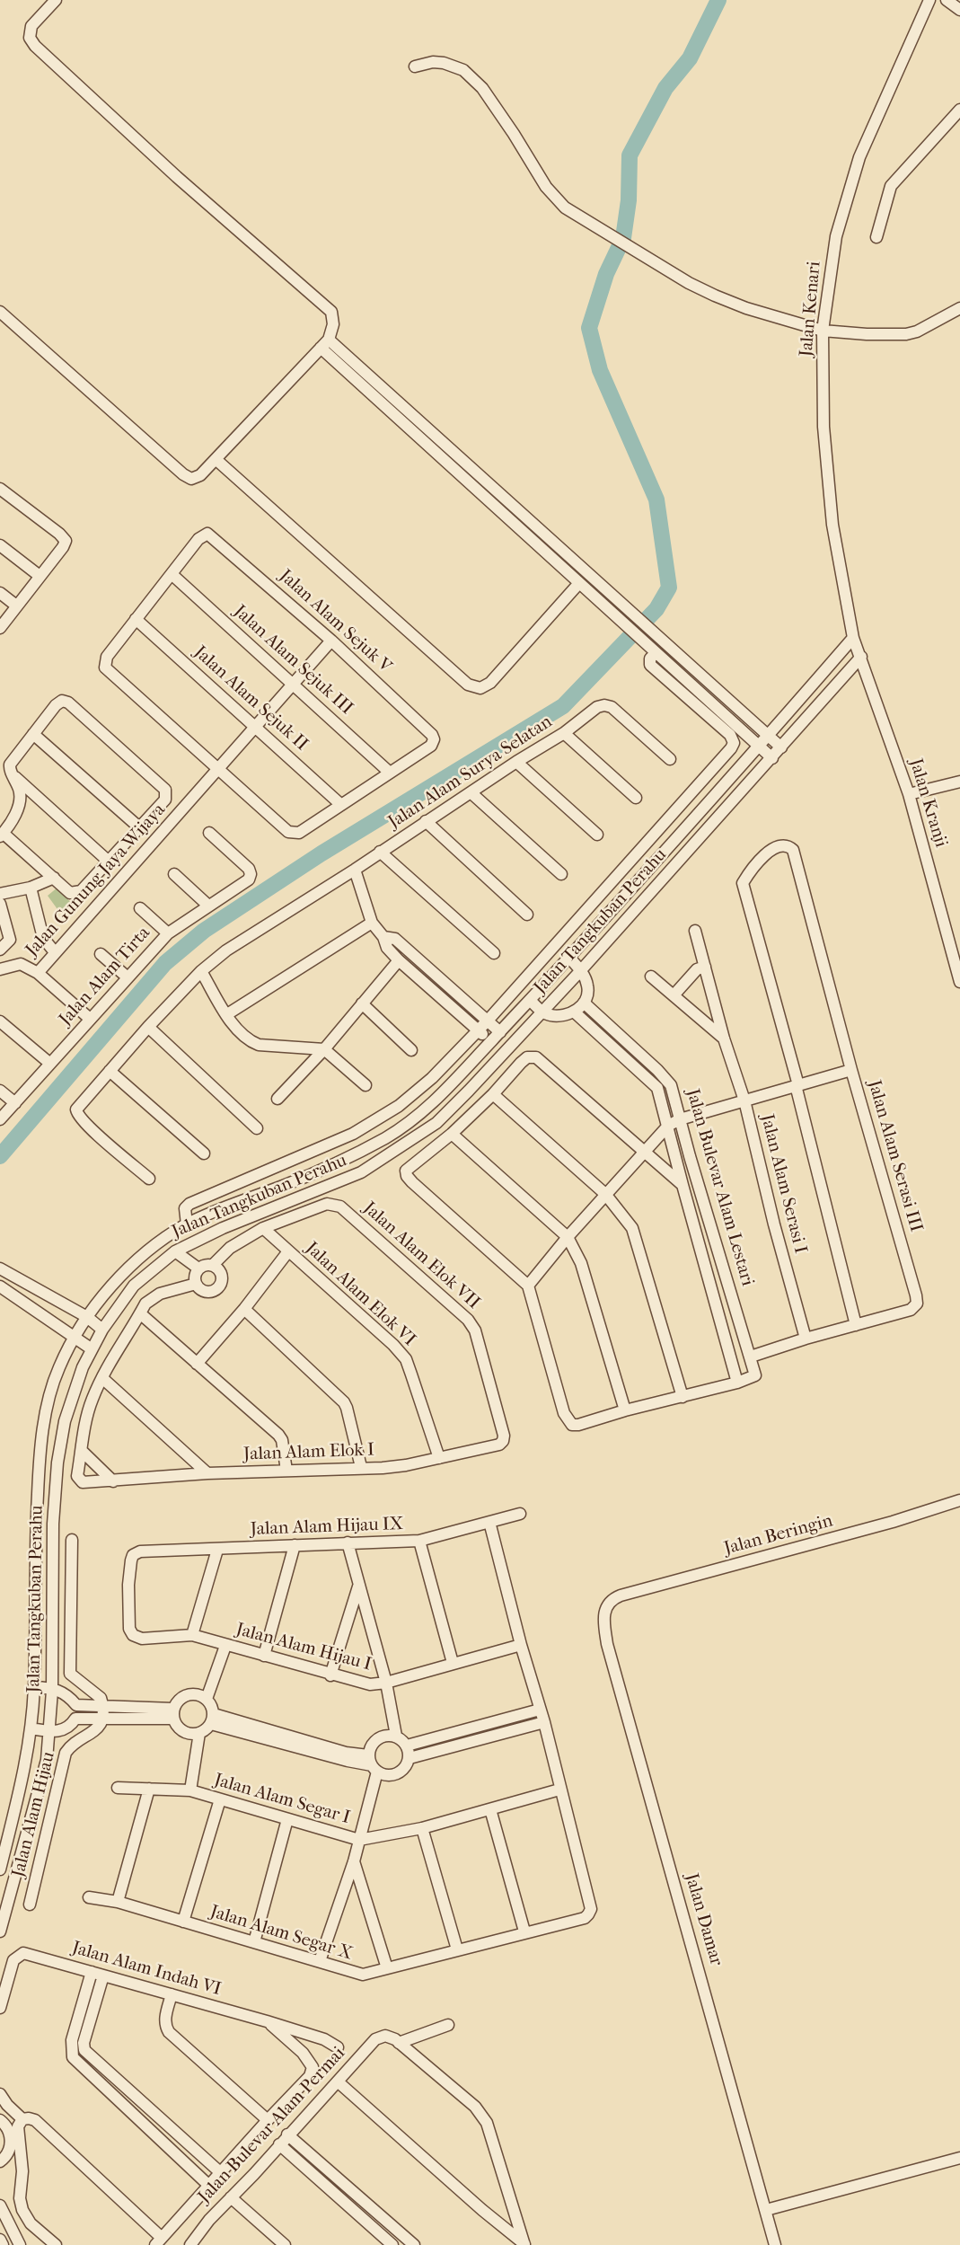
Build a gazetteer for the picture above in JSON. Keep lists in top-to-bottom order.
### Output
{
  "streets": {
    "street": [
      "Jalan Kenari",
      "Jalan Alam Sejuk V",
      "Jalan Alam Sejuk III",
      "Jalan Alam Sejuk II",
      "Jalan Alam Surya Selatan",
      "Jalan Kranji",
      "Jalan Gunung Jaya Wijaya",
      "Jalan Tangkuban Perahu",
      "Jalan Alam Tirta",
      "Jalan Alam Serasi III",
      "Jalan Alam Serasi I",
      "Jalan Bulevar Alam Lestari",
      "Jalan Alam Elok VII",
      "Jalan Alam Elok VI",
      "Jalan Alam Elok I",
      "Jalan Alam Hijau IX",
      "Jalan Beringin",
      "Jalan Alam Hijau I",
      "Jalan Alam Segar I",
      "Jalan Alam Hijau",
      "Jalan Damar",
      "Jalan Alam Segar X",
      "Jalan Alam Indah VI",
      "Jalan Bulevar Alam Permai"
    ]
  },
  "crossings": [
    ["Jalan Kenari", "Jalan Kranji"],
    ["Jalan Kenari", "Jalan Tangkuban Perahu"],
    ["Jalan Alam Sejuk V", "Jalan Alam Sejuk III"],
    ["Jalan Alam Sejuk V", "Jalan Gunung Jaya Wijaya"],
    ["Jalan Alam Sejuk III", "Jalan Gunung Jaya Wijaya"],
    ["Jalan Alam Sejuk II", "Jalan Gunung Jaya Wijaya"],
    ["Jalan Kranji", "Jalan Tangkuban Perahu"],
    ["Jalan Alam Serasi III", "Jalan Alam Serasi I"],
    ["Jalan Alam Serasi III", "Jalan Bulevar Alam Lestari"],
    ["Jalan Alam Elok VII", "Jalan Alam Elok VI"],
    ["Jalan Alam Elok VII", "Jalan Alam Elok I"],
    ["Jalan Alam Elok VI", "Jalan Alam Elok I"],
    ["Jalan Alam Hijau IX", "Jalan Alam Hijau I"],
    ["Jalan Beringin", "Jalan Damar"],
    ["Jalan Alam Segar I", "Jalan Alam Segar X"]
  ]
}
